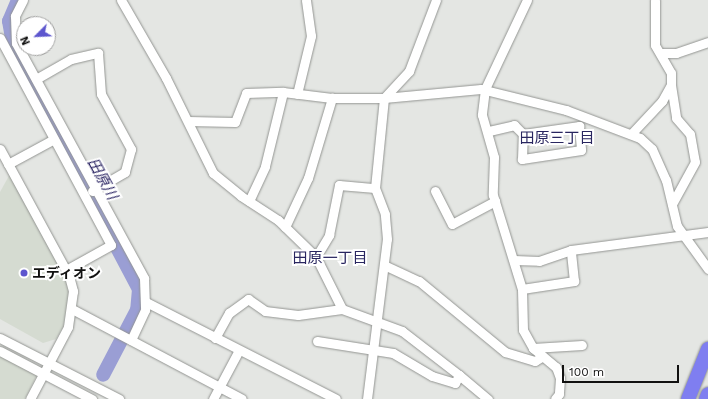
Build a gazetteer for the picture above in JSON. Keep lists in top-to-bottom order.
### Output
{
  "districts": ["田原三丁目", "田原一丁目"],
  "water": ["田原川"],
  "places": ["エディオン"],
  "scale_bar": "100 m",
  "north": "bottom left"
}
